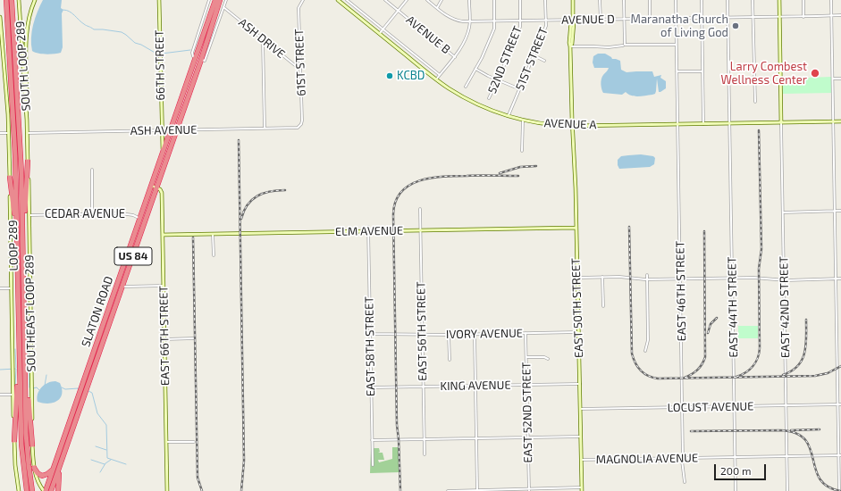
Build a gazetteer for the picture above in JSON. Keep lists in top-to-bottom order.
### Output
{
  "streets": {
    "highway": ["LOOP 289", "US 84", "SLATON ROAD"],
    "main road": [
      "66TH STREET",
      "SOUTH LOOP 289",
      "AVENUE A",
      "ELM AVENUE",
      "EAST 50TH STREET",
      "SOUTHEAST LOOP 289",
      "EAST 66TH STREET"
    ],
    "street": [
      "AVENUE D",
      "AVENUE B",
      "ASH DRIVE",
      "51ST STREET",
      "52ND STREET",
      "61ST STREET",
      "ASH AVENUE",
      "CEDAR AVENUE",
      "EAST 46TH STREET",
      "EAST 44TH STREET",
      "EAST 42ND STREET",
      "EAST 56TH STREET",
      "IVORY AVENUE",
      "EAST 58TH STREET",
      "KING AVENUE",
      "LOCUST AVENUE",
      "EAST 52ND STREET",
      "MAGNOLIA AVENUE"
    ]
  },
  "crossings": [
    ["AVENUE D", "51ST STREET"],
    ["AVENUE D", "52ND STREET"],
    ["AVENUE D", "EAST 46TH STREET"],
    ["AVENUE D", "EAST 44TH STREET"],
    ["AVENUE D", "EAST 50TH STREET"],
    ["ASH DRIVE", "61ST STREET"],
    ["ASH DRIVE", "SLATON ROAD"],
    ["51ST STREET", "AVENUE A"],
    ["61ST STREET", "ASH AVENUE"],
    ["66TH STREET", "ASH AVENUE"],
    ["SOUTH LOOP 289", "ASH AVENUE"],
    ["SOUTH LOOP 289", "SOUTHEAST LOOP 289"],
    ["AVENUE A", "EAST 46TH STREET"],
    ["AVENUE A", "EAST 44TH STREET"],
    ["AVENUE A", "EAST 42ND STREET"],
    ["AVENUE A", "EAST 50TH STREET"],
    ["ASH AVENUE", "SLATON ROAD"],
    ["ASH AVENUE", "SOUTHEAST LOOP 289"],
    ["CEDAR AVENUE", "SLATON ROAD"],
    ["CEDAR AVENUE", "SOUTHEAST LOOP 289"],
    ["ELM AVENUE", "EAST 50TH STREET"],
    ["ELM AVENUE", "EAST 56TH STREET"],
    ["ELM AVENUE", "EAST 66TH STREET"],
    ["ELM AVENUE", "EAST 58TH STREET"],
    ["EAST 46TH STREET", "LOCUST AVENUE"],
    ["EAST 46TH STREET", "MAGNOLIA AVENUE"],
    ["EAST 44TH STREET", "LOCUST AVENUE"],
    ["EAST 44TH STREET", "MAGNOLIA AVENUE"],
    ["EAST 42ND STREET", "LOCUST AVENUE"],
    ["EAST 42ND STREET", "MAGNOLIA AVENUE"],
    ["EAST 50TH STREET", "IVORY AVENUE"],
    ["EAST 50TH STREET", "KING AVENUE"],
    ["EAST 50TH STREET", "LOCUST AVENUE"],
    ["EAST 50TH STREET", "MAGNOLIA AVENUE"],
    ["SLATON ROAD", "SOUTHEAST LOOP 289"],
    ["SLATON ROAD", "EAST 66TH STREET"],
    ["EAST 56TH STREET", "IVORY AVENUE"],
    ["EAST 56TH STREET", "KING AVENUE"],
    ["IVORY AVENUE", "EAST 58TH STREET"],
    ["IVORY AVENUE", "EAST 52ND STREET"],
    ["EAST 58TH STREET", "KING AVENUE"],
    ["KING AVENUE", "EAST 52ND STREET"]
  ],
  "places": ["Maranatha Church of Living God", "Larry Combest Wellness Center", "KCBD"],
  "scale_bar": "200 m"
}
